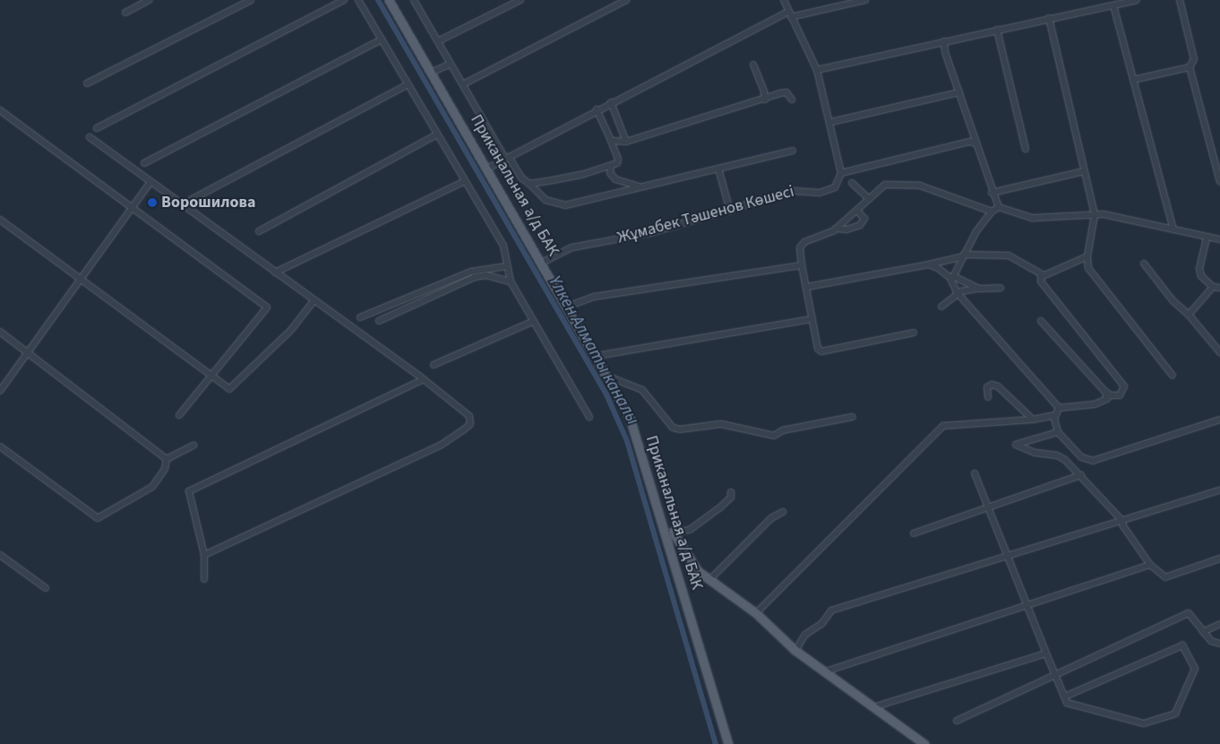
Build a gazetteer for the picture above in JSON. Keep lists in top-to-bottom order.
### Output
{
  "streets": {
    "main road": ["Приканальная а/д БАК"],
    "street": ["Жұмабек Тәшенов Көшесі"]
  },
  "crossings": [
    ["Приканальная а/д БАК", "Жұмабек Тәшенов Көшесі"]
  ],
  "water": ["Үлкен Алматы каналы"],
  "places": ["Ворошилова"]
}
